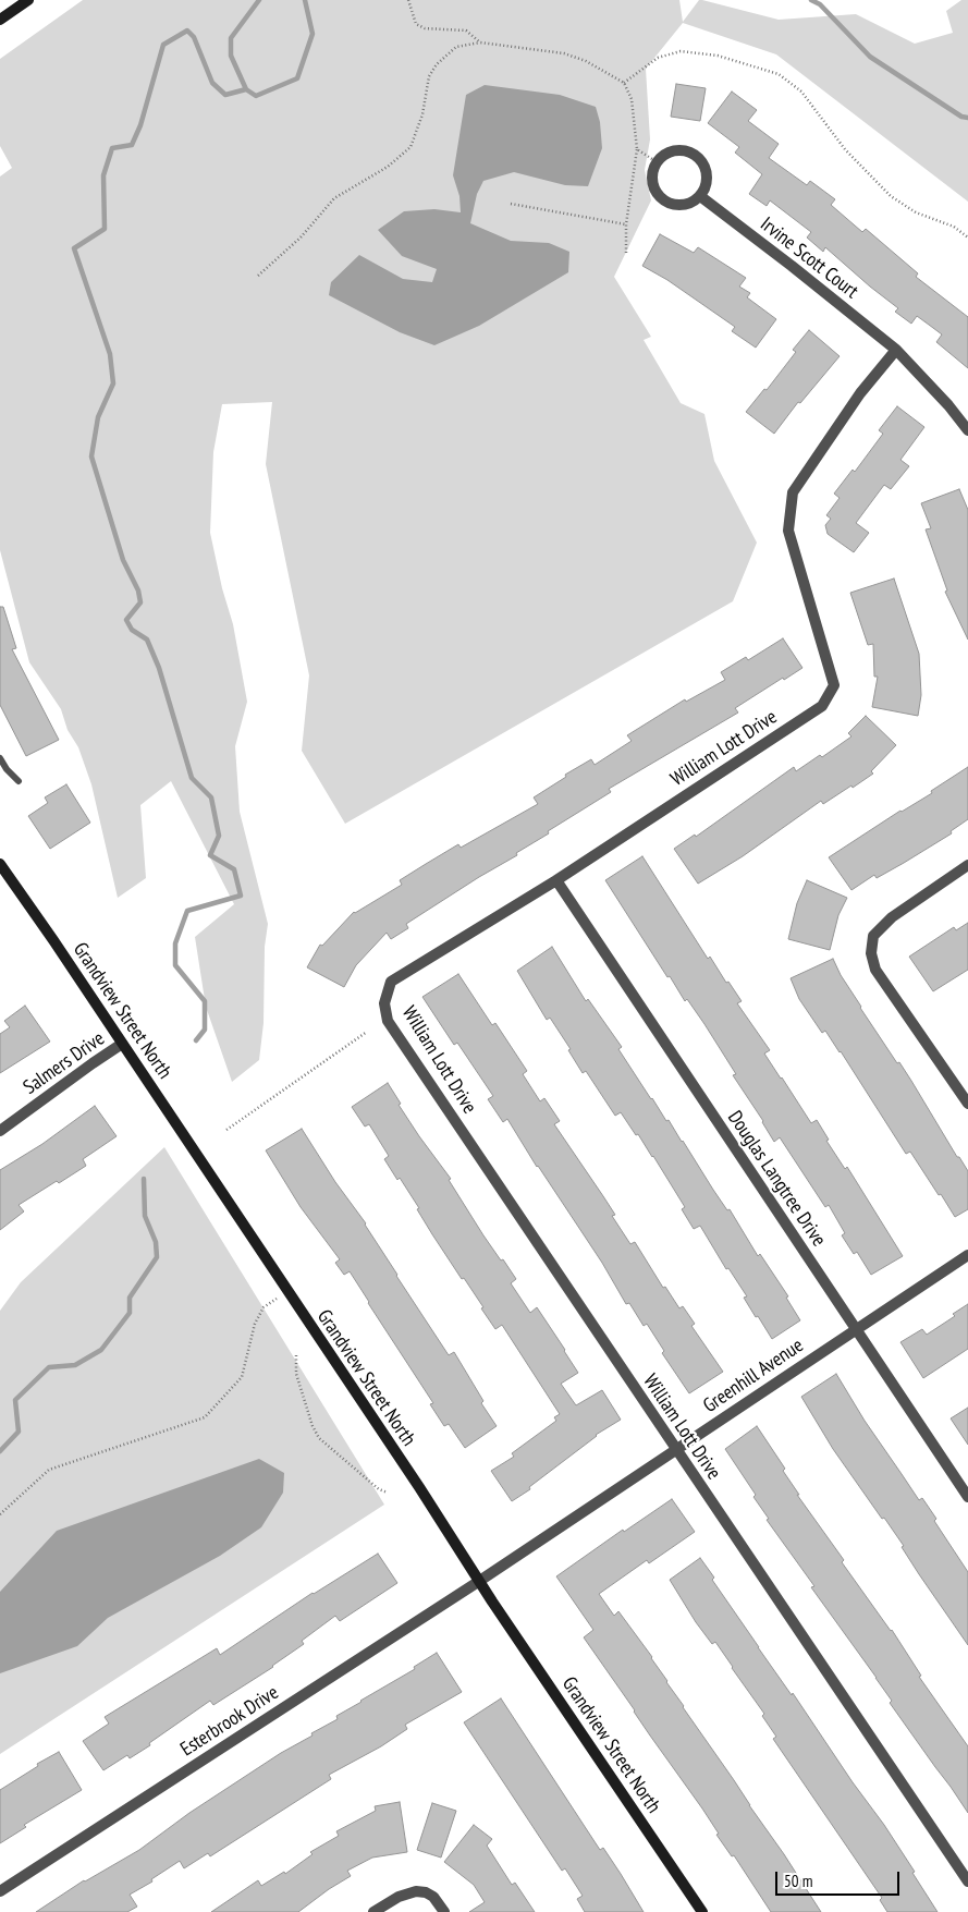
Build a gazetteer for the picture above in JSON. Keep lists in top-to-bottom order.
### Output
{
  "streets": {
    "street": [
      "Irvine Scott Court",
      "William Lott Drive",
      "Grandview Street North",
      "Salmers Drive",
      "Douglas Langtree Drive",
      "Greenhill Avenue",
      "Esterbrook Drive"
    ]
  },
  "crossings": [
    ["Irvine Scott Court", "William Lott Drive"],
    ["William Lott Drive", "Douglas Langtree Drive"],
    ["William Lott Drive", "Greenhill Avenue"],
    ["Grandview Street North", "Salmers Drive"],
    ["Grandview Street North", "Greenhill Avenue"],
    ["Grandview Street North", "Esterbrook Drive"],
    ["Douglas Langtree Drive", "Greenhill Avenue"],
    ["Greenhill Avenue", "Esterbrook Drive"]
  ],
  "scale_bar": "50 m"
}
